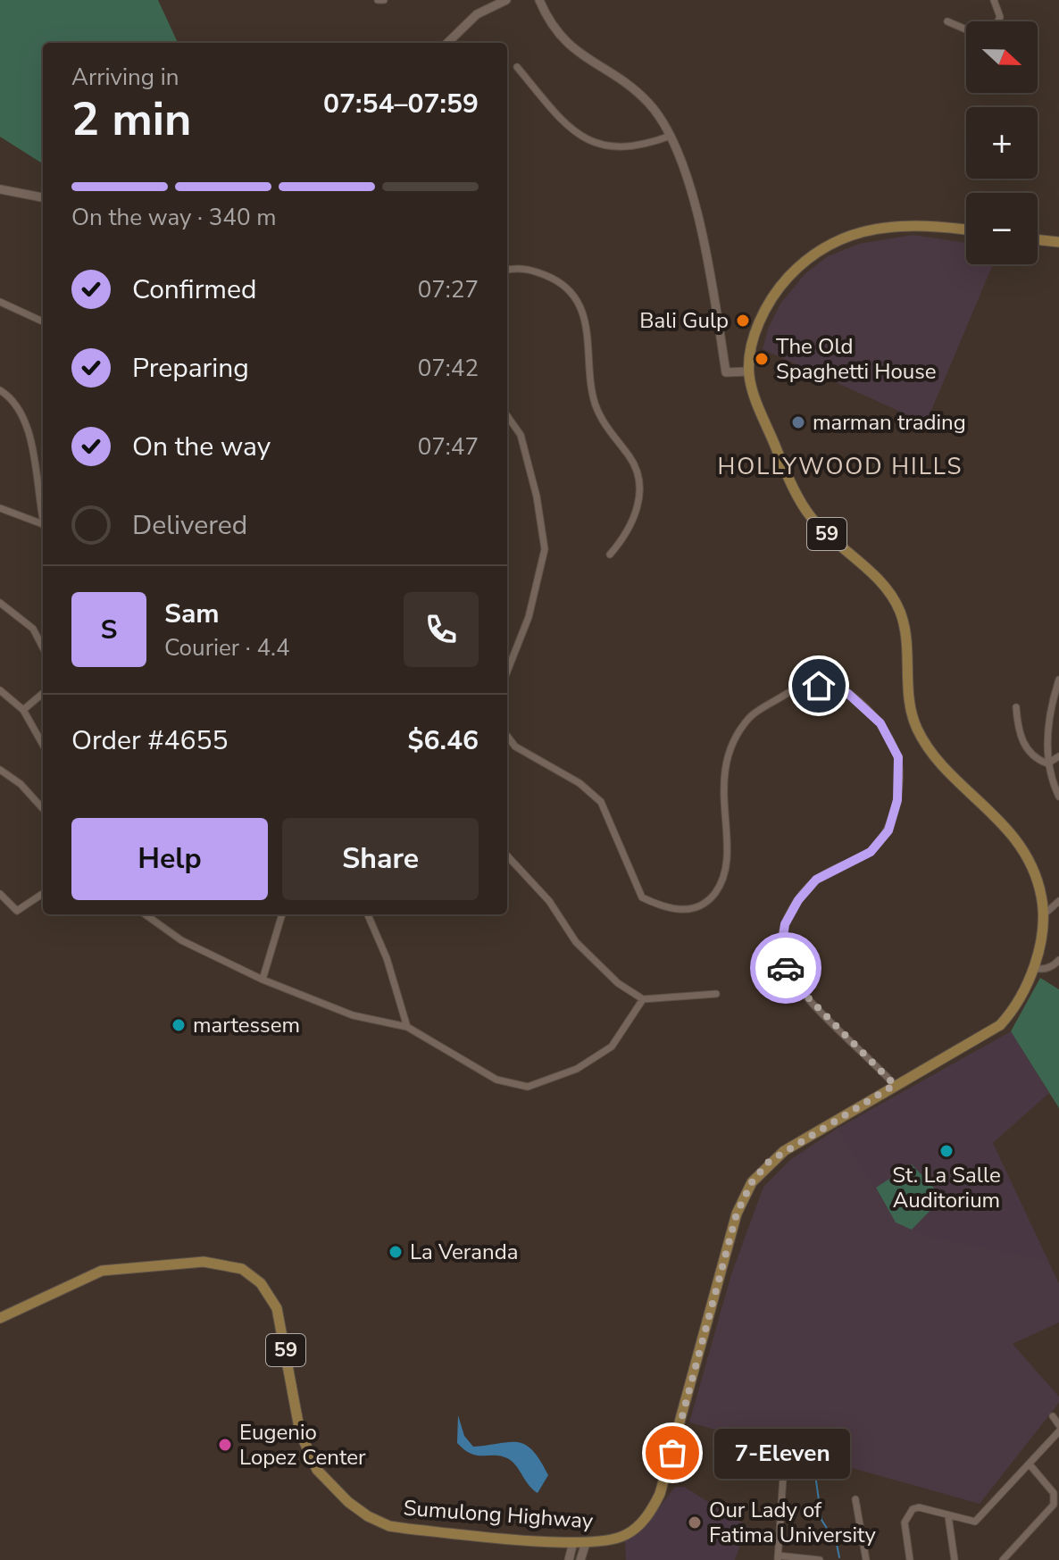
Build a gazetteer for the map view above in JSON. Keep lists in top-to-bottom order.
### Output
{
  "streets": {
    "main road": ["59", "Sumulong Highway"]
  },
  "districts": ["HOLLYWOOD HILLS"],
  "places": [
    "Bali Gulp",
    "The Old Spaghetti House",
    "marman trading",
    "martessem",
    "St. La Salle Auditorium",
    "La Veranda",
    "Eugenio Lopez Center",
    "7-Eleven",
    "Our Lady of Fatima University"
  ],
  "north": "right",
  "page": {
    "map_buttons": ["+", "−"],
    "heading": ["2 min", "Arriving in", "07:54–07:59"],
    "panel": [
      "Sam",
      "Courier · 4.4",
      "Order #4655",
      "$6.46"
    ],
    "bar": "On the way · 340 m",
    "list": [
      ["Confirmed", "07:27"],
      ["Preparing", "07:42"],
      ["On the way", "07:47"],
      "Delivered"
    ],
    "round": "S",
    "buttons": ["Help", "Share"],
    "bubble": "7-Eleven"
  }
}
